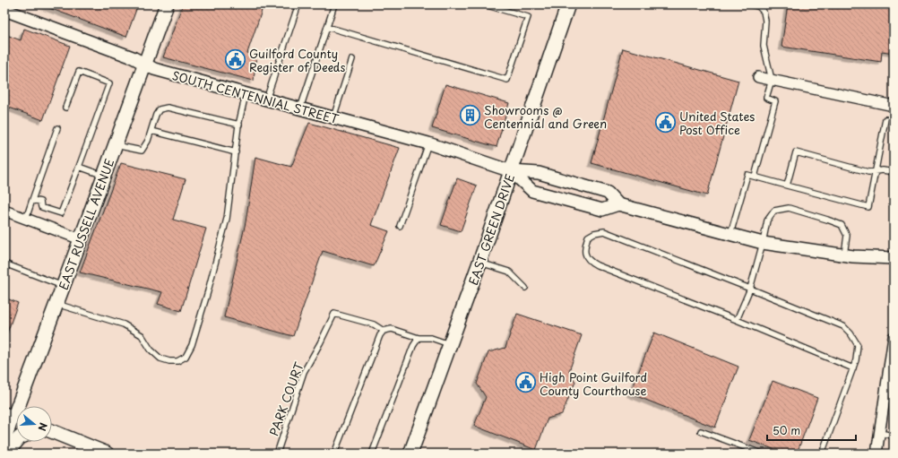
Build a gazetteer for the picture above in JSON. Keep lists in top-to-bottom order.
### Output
{
  "streets": {
    "main road": ["EAST RUSSELL AVENUE", "EAST GREEN DRIVE"],
    "street": ["SOUTH CENTENNIAL STREET"],
    "lane": ["PARK COURT"]
  },
  "crossings": [
    ["SOUTH CENTENNIAL STREET", "EAST RUSSELL AVENUE"],
    ["SOUTH CENTENNIAL STREET", "EAST GREEN DRIVE"]
  ],
  "places": {
    "public building": ["Guilford County Register of Deeds", "United States Post Office", "High Point Guilford County Courthouse"],
    "building": ["Showrooms @ Centennial and Green"]
  },
  "scale_bar": "50 m",
  "north": "right"
}
